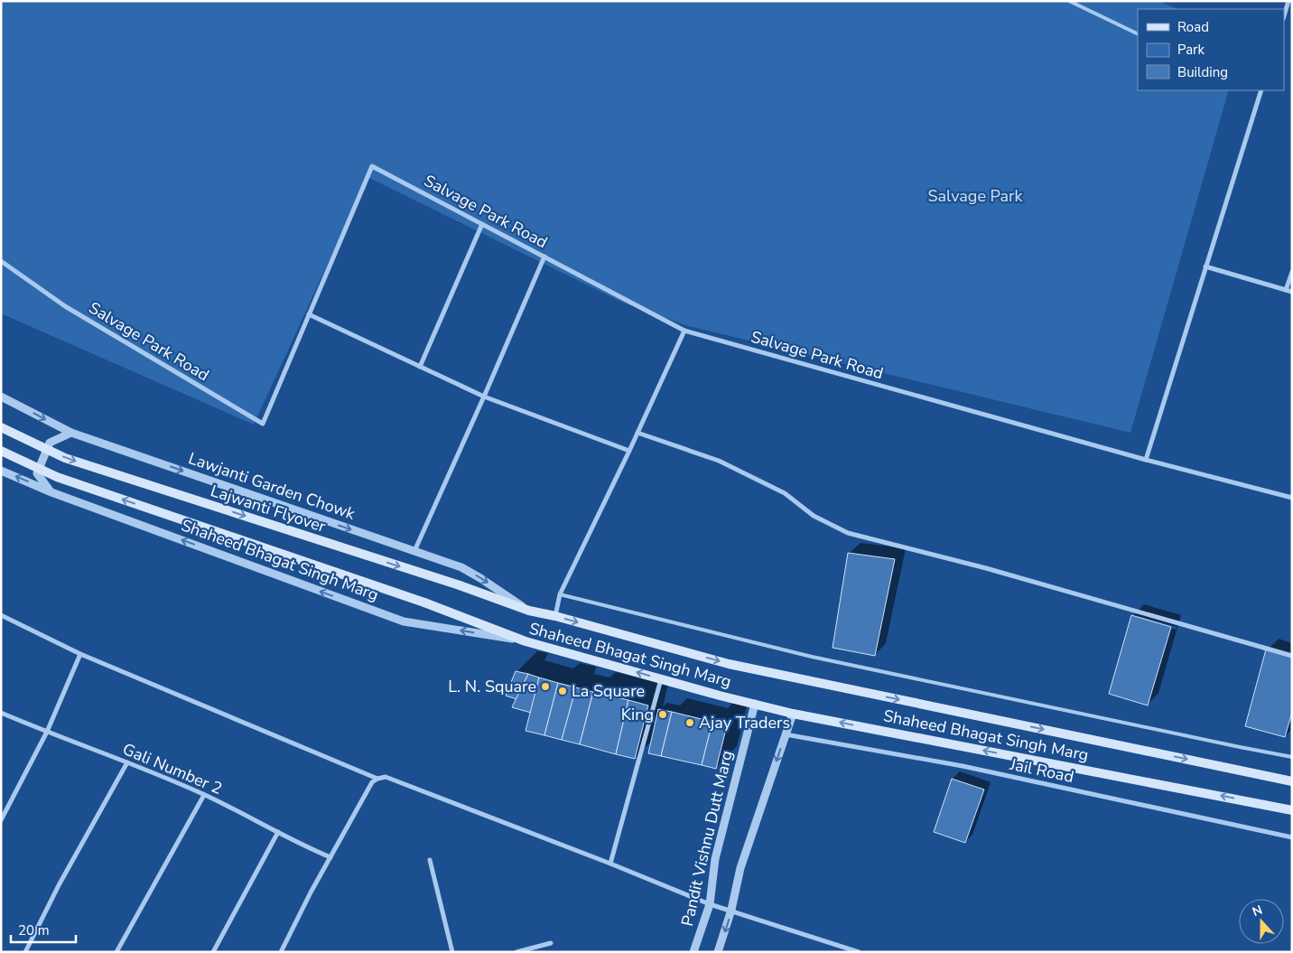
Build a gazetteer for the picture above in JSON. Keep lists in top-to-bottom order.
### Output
{
  "streets": {
    "main road": ["Lajwanti Flyover", "Shaheed Bhagat Singh Marg"],
    "street": [
      "Salvage Park Road",
      "Lawjanti Garden Chowk",
      "Gali Number 2",
      "Jail Road",
      "Pandit Vishnu Dutt Marg"
    ]
  },
  "crossings": [
    ["Lawjanti Garden Chowk", "Lajwanti Flyover"],
    ["Lawjanti Garden Chowk", "Shaheed Bhagat Singh Marg"],
    ["Lajwanti Flyover", "Shaheed Bhagat Singh Marg"],
    ["Shaheed Bhagat Singh Marg", "Pandit Vishnu Dutt Marg"]
  ],
  "one_way": ["Lawjanti Garden Chowk"],
  "parks": ["Salvage Park"],
  "places": [
    "L. N. Square",
    "La Square",
    "King",
    "Ajay Traders"
  ],
  "legend": ["Road", "Park", "Building"],
  "scale_bar": "20 m",
  "north": "top"
}
